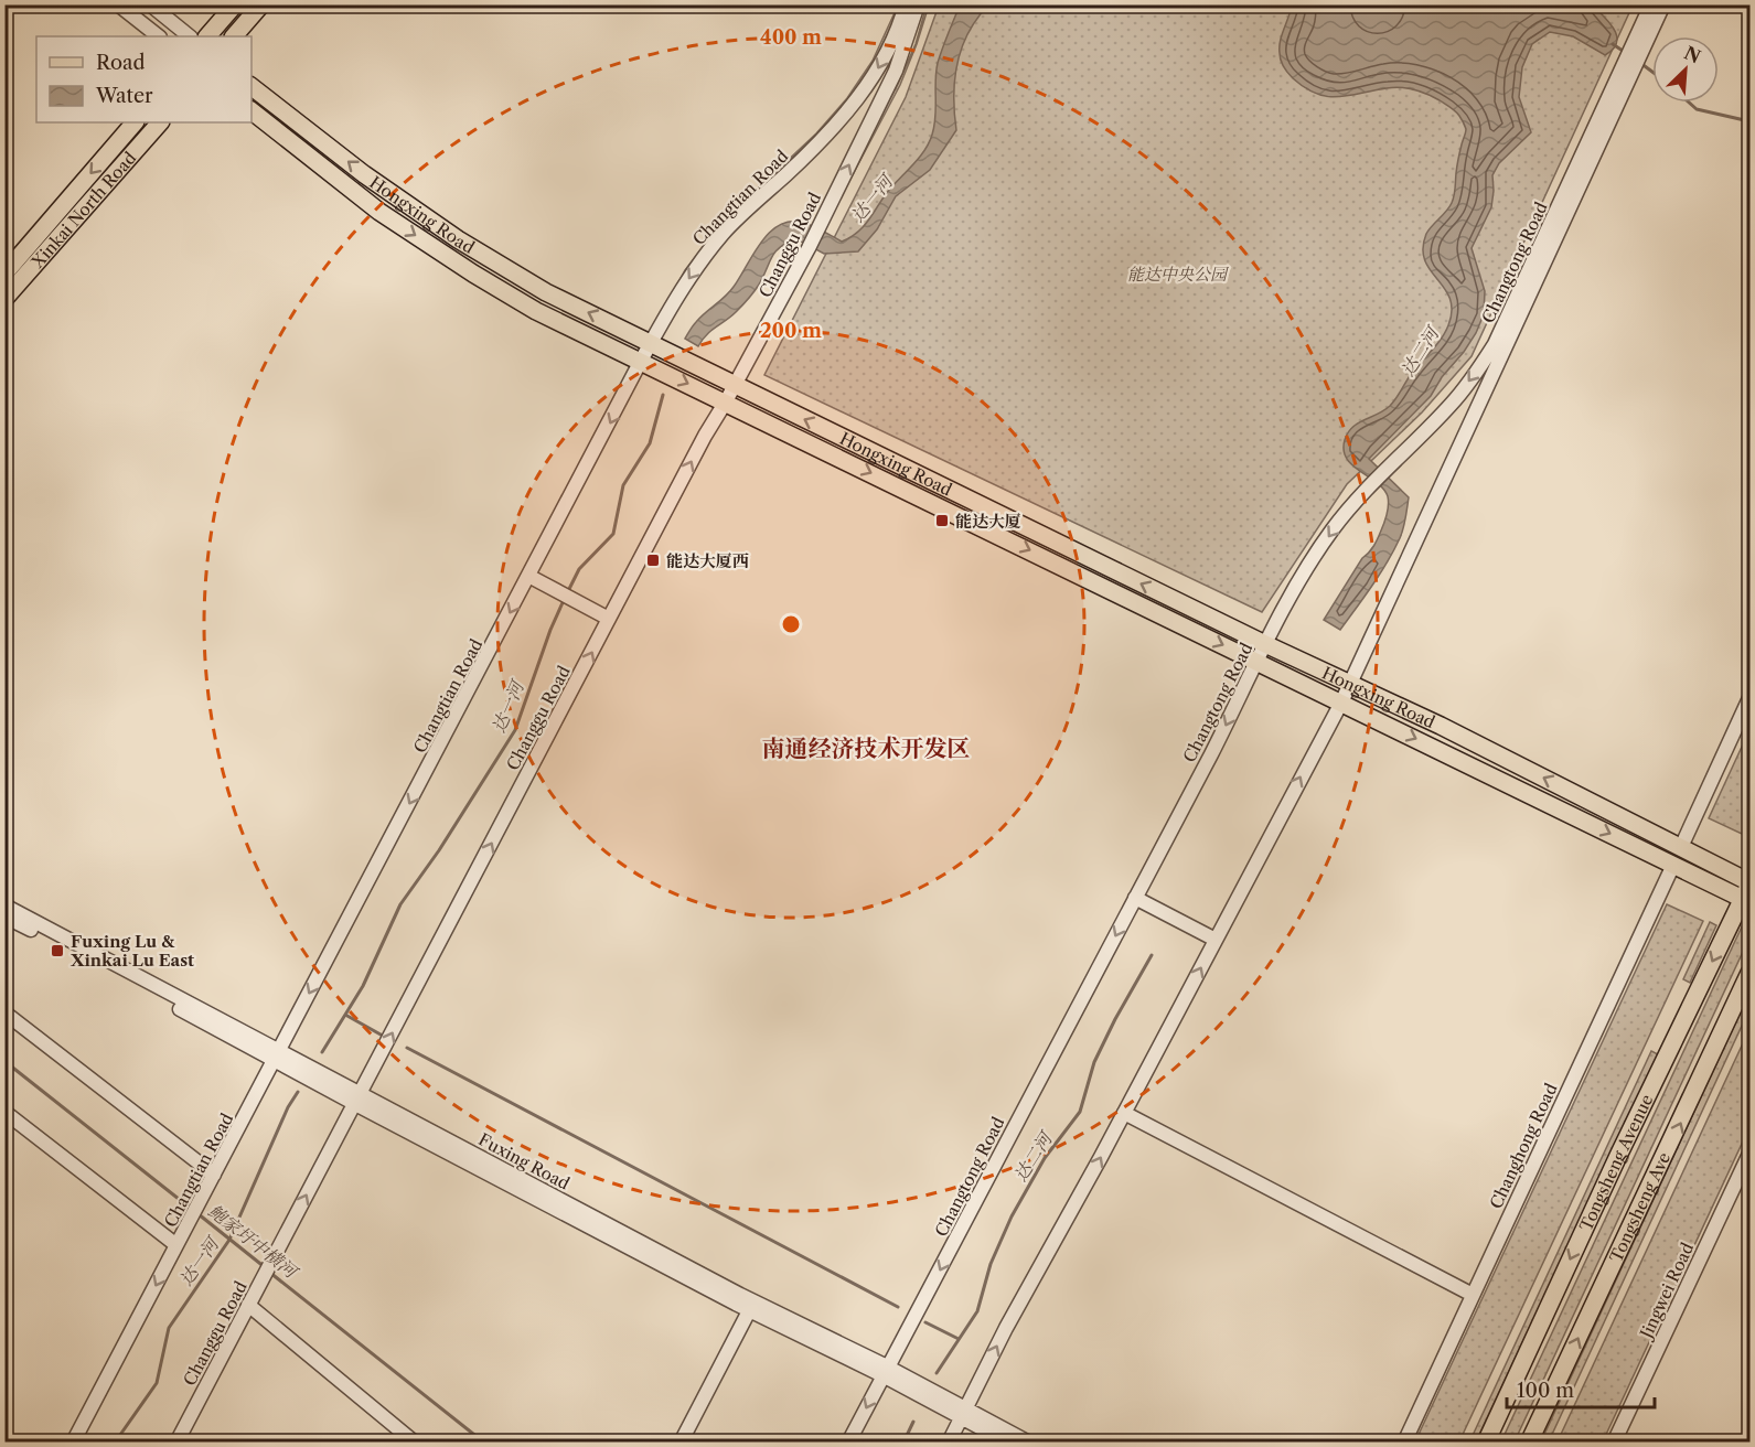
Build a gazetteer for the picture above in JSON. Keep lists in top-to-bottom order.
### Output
{
  "streets": {
    "main road": [
      "Xinkai North Road",
      "Hongxing Road",
      "Tongsheng Avenue",
      "Tongsheng Ave"
    ],
    "street": [
      "Changtian Road",
      "Changgu Road",
      "Changtong Road",
      "Changhong Road",
      "Fuxing Road",
      "Jingwei Road"
    ]
  },
  "crossings": [
    ["Changtian Road", "Hongxing Road"],
    ["Changtian Road", "Fuxing Road"],
    ["Hongxing Road", "Changgu Road"],
    ["Hongxing Road", "Changtong Road"],
    ["Hongxing Road", "Changhong Road"],
    ["Hongxing Road", "Tongsheng Avenue"],
    ["Changgu Road", "Fuxing Road"],
    ["Changtong Road", "Fuxing Road"]
  ],
  "one_way": [
    "Changtian Road",
    "Changgu Road",
    "Tongsheng Avenue",
    "Tongsheng Ave"
  ],
  "districts": ["南通经济技术开发区"],
  "water": ["达一河", "达二河", "鲍家圩中横河"],
  "parks": ["能达中央公园"],
  "places": {
    "transit": ["能达大厦", "能达大厦西", "Fuxing Lu & Xinkai Lu East"]
  },
  "legend": ["Road", "Water"],
  "scale_bar": "100 m",
  "north": "top right",
  "rings": ["400 m", "200 m"]
}
